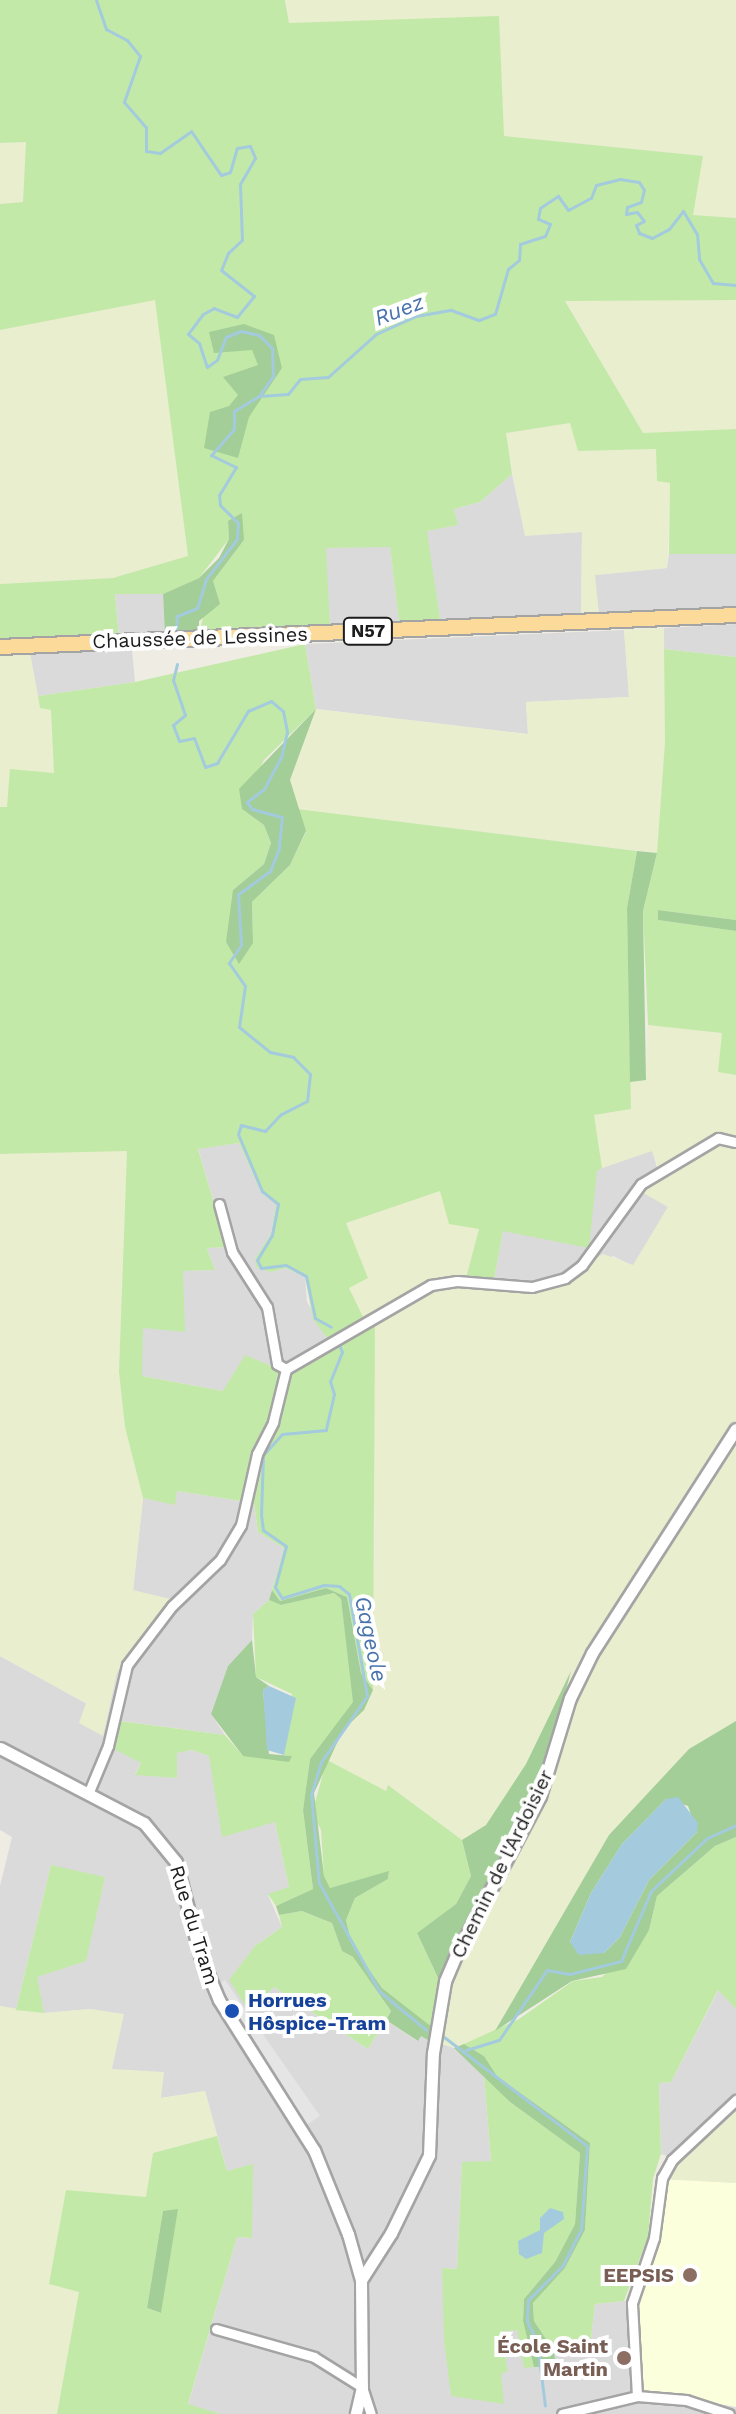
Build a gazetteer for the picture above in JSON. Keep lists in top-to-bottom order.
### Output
{
  "streets": {
    "main road": ["N57", "Chaussée de Lessines"],
    "street": ["Chemin de l'Ardoisier", "Rue du Tram"]
  },
  "crossings": [
    ["Chemin de l'Ardoisier", "Rue du Tram"]
  ],
  "water": ["Ruez", "Gageole"],
  "places": ["Horrues Hôspice-Tram", "EEPSIS", "École Saint Martin"]
}
